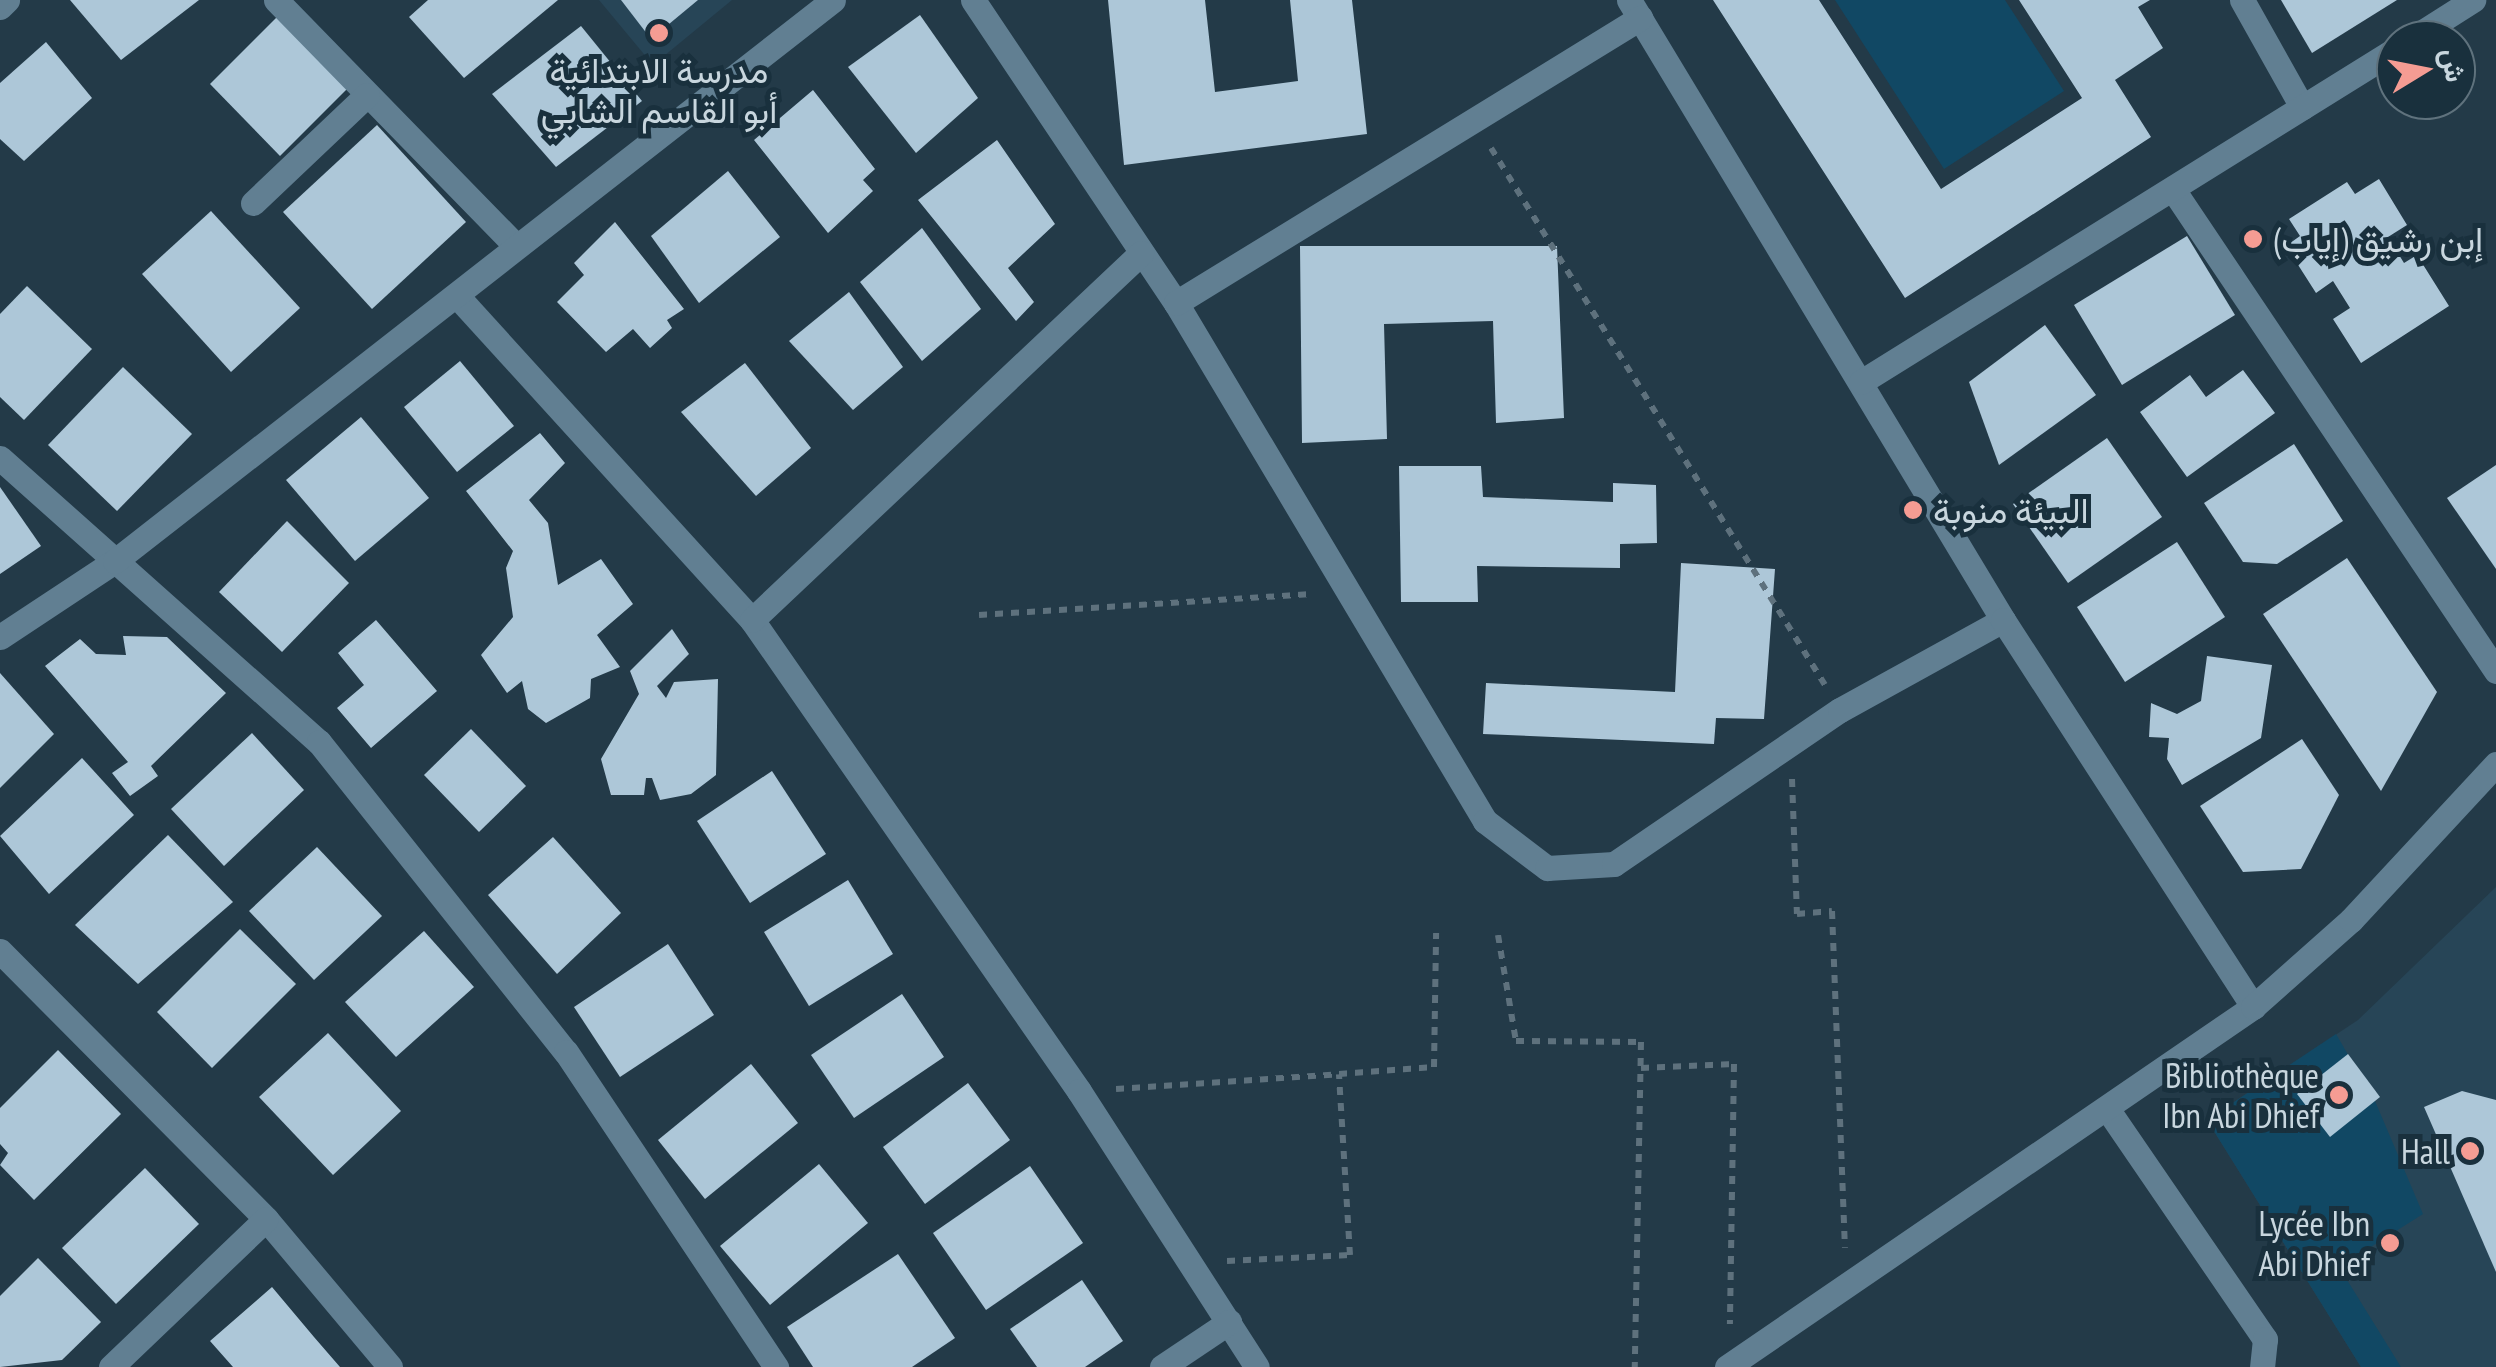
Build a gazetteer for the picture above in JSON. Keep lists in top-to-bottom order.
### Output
{
  "places": [
    "مدرسة الابتدائية أبو القاسم الشابي",
    "إبن رشيق (إياب)",
    "البيئة منوبة",
    "Bibliothèque Ibn Abi Dhief",
    "Hall",
    "Lycée Ibn Abi Dhief"
  ],
  "north": "right"
}
